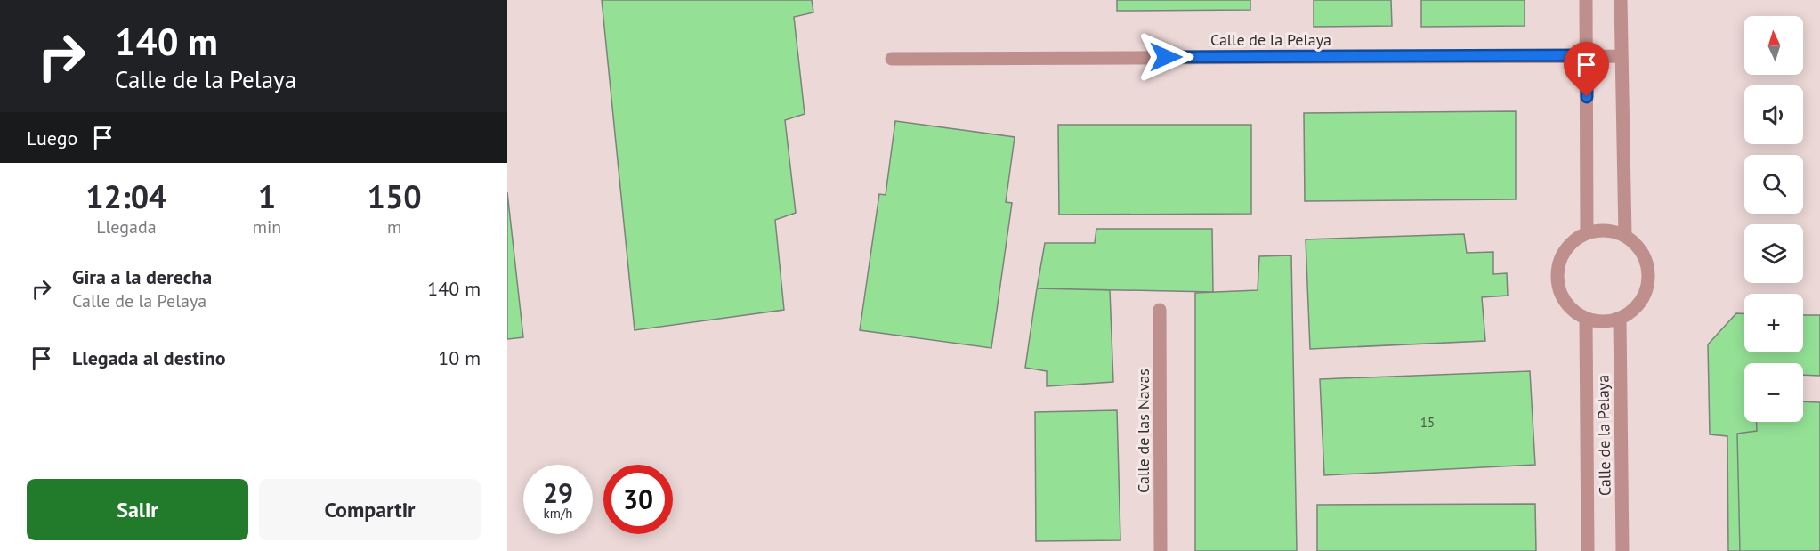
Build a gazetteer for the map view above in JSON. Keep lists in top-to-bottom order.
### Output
{
  "streets": {
    "street": ["Calle de la Pelaya", "Calle de las Navas"]
  },
  "house_numbers": ["15"],
  "north": "top",
  "page": {
    "turn": ["140 m", "Calle de la Pelaya"],
    "map_buttons": ["+", "−"],
    "then": "Luego",
    "eta": [
      "12:04",
      "Llegada",
      "1",
      "min",
      "150",
      "m"
    ],
    "list": [
      {
        "name": "Gira a la derecha",
        "note": "Calle de la Pelaya",
        "value": "140 m"
      },
      {
        "name": "Llegada al destino",
        "value": "10 m"
      }
    ],
    "speed": "29 km/h",
    "limit": "30",
    "buttons": ["Salir", "Compartir"]
  }
}
